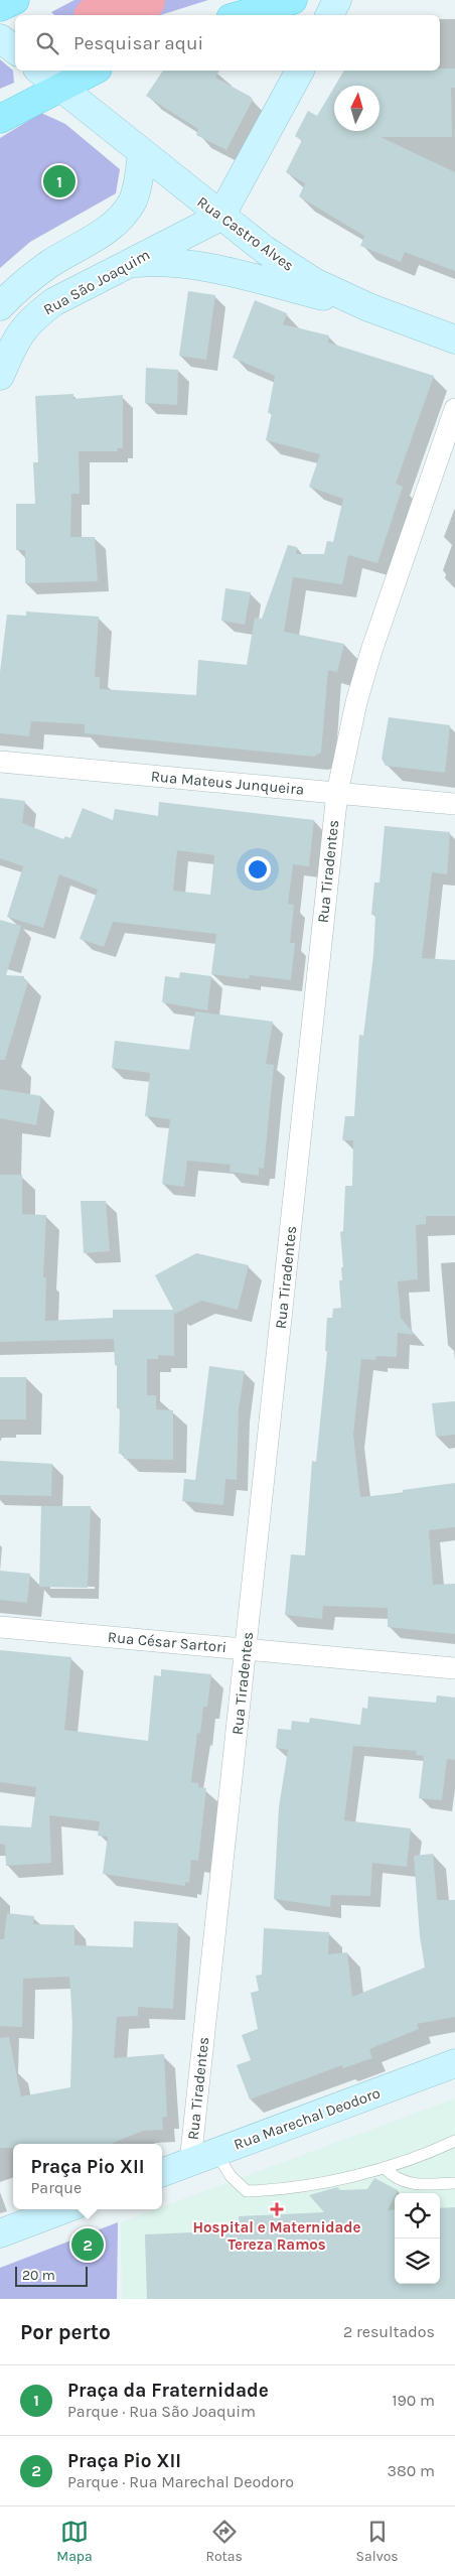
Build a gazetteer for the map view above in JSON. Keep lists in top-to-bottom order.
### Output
{
  "streets": {
    "main road": ["Rua Castro Alves", "Rua São Joaquim", "Rua Marechal Deodoro"],
    "street": ["Rua Mateus Junqueira", "Rua Tiradentes", "Rua César Sartori"]
  },
  "crossings": [
    ["Rua Castro Alves", "Rua São Joaquim"],
    ["Rua Mateus Junqueira", "Rua Tiradentes"],
    ["Rua Tiradentes", "Rua César Sartori"],
    ["Rua Tiradentes", "Rua Marechal Deodoro"]
  ],
  "places": {
    "health": ["Hospital e Maternidade Tereza Ramos"]
  },
  "scale_bar": "20 m",
  "north": "top",
  "page": {
    "search": "Pesquisar aqui",
    "pins": ["1", "2"],
    "popup": ["Praça Pio XII", "Parque"],
    "scale": "20 m",
    "heading": ["Por perto", "2 resultados"],
    "list": [
      {
        "mark": "1",
        "name": "Praça da Fraternidade",
        "note": "Parque · Rua São Joaquim",
        "value": "190 m"
      },
      {
        "mark": "2",
        "name": "Praça Pio XII",
        "note": "Parque · Rua Marechal Deodoro",
        "value": "380 m"
      }
    ],
    "nav": ["Mapa", "Rotas", "Salvos"]
  }
}
